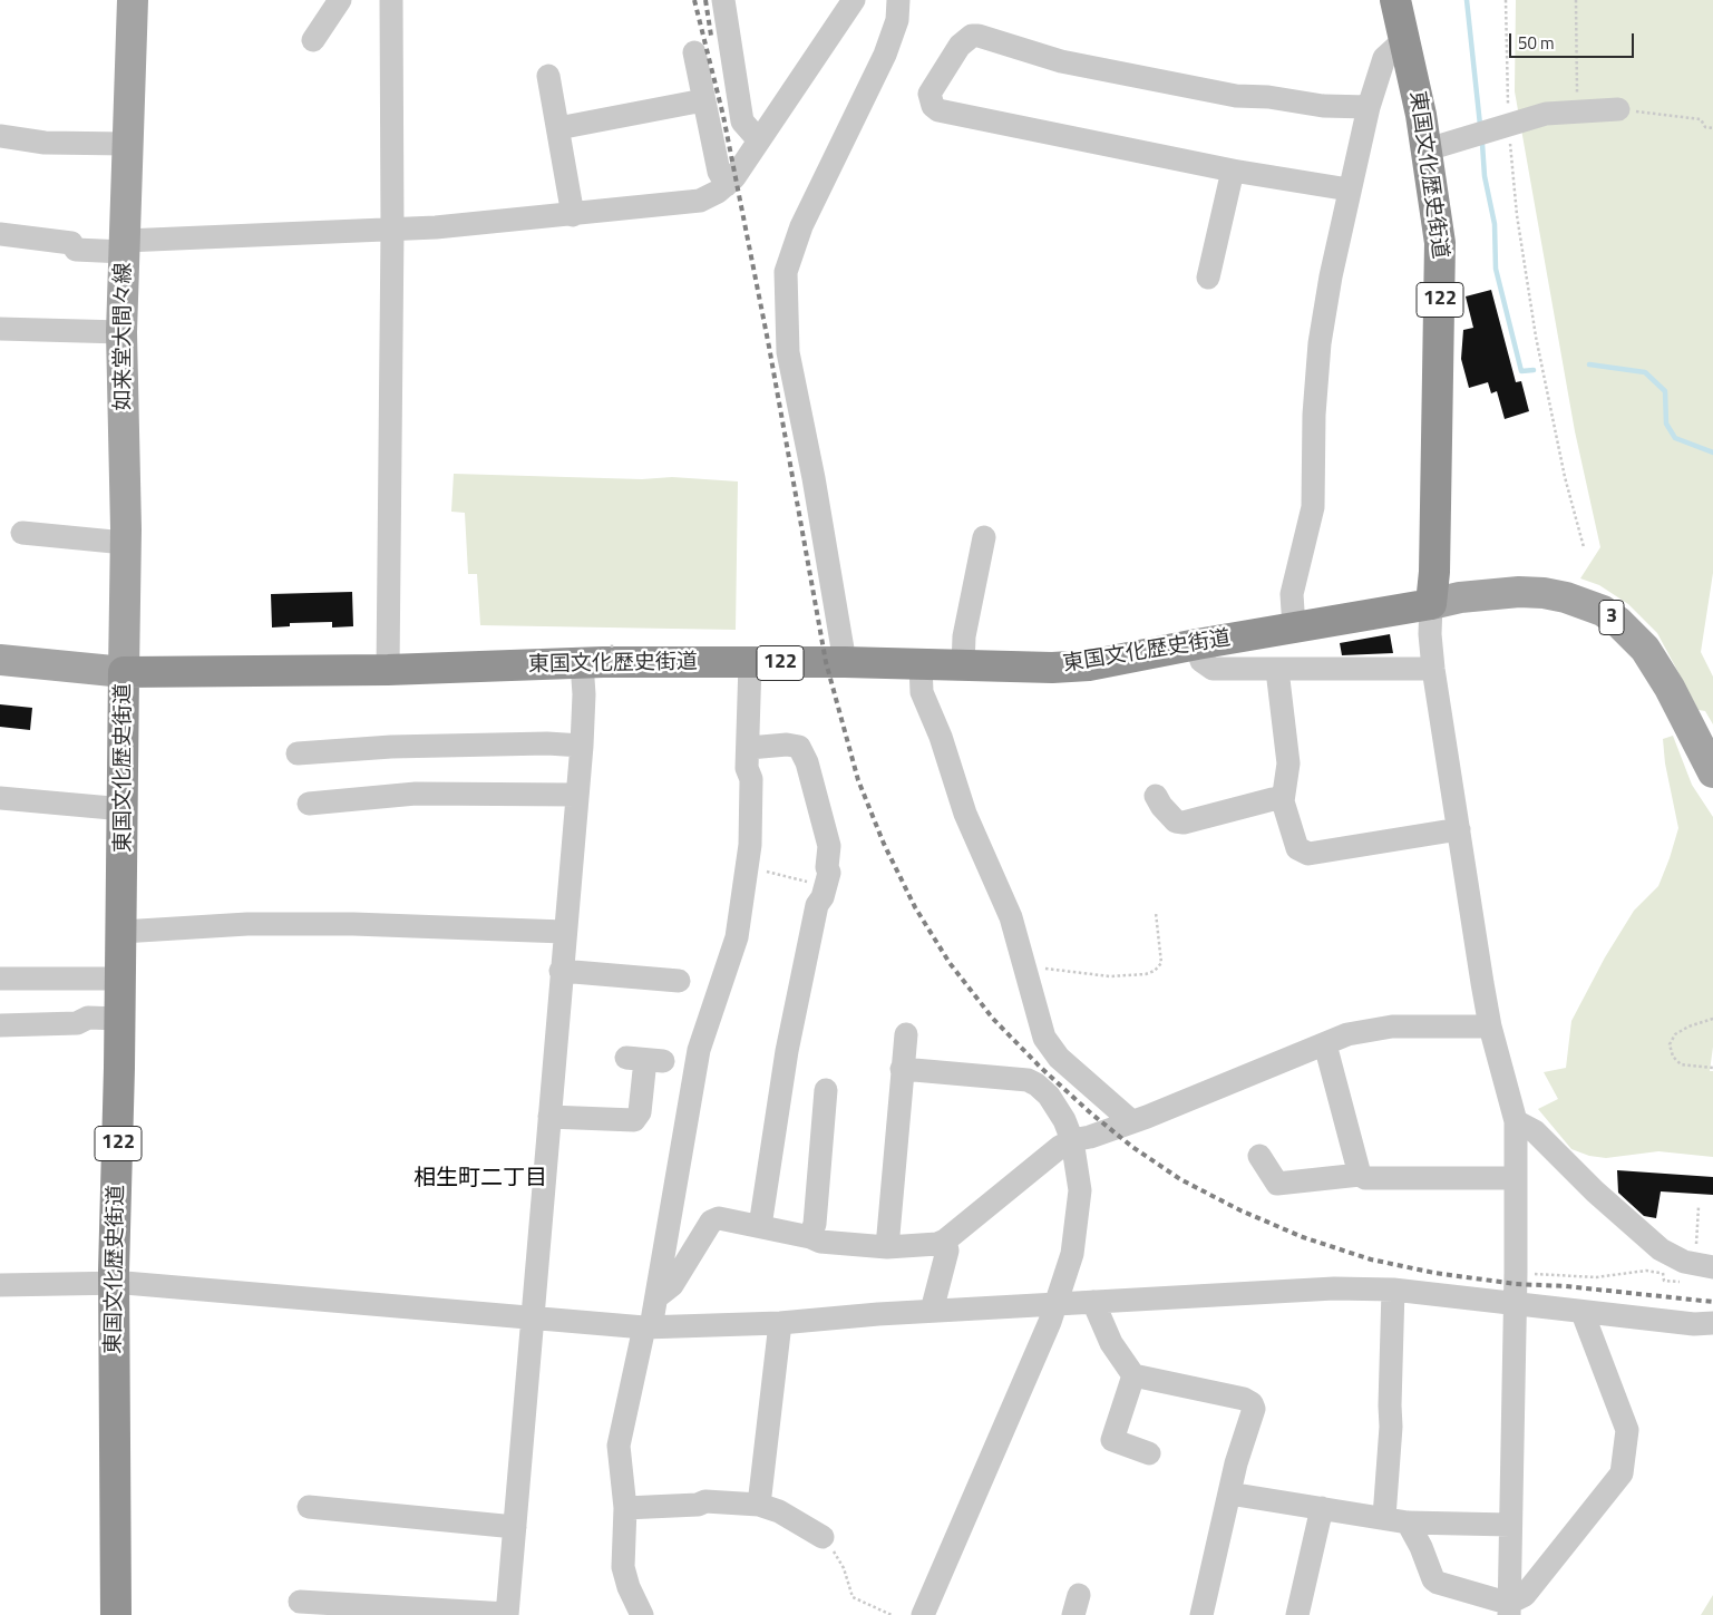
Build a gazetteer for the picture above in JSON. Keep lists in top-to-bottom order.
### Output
{
  "streets": {
    "highway": ["東国文化歴史街道", "122"],
    "main road": ["如来堂大間々線", "3"]
  },
  "crossings": [
    ["東国文化歴史街道", "如来堂大間々線"],
    ["東国文化歴史街道", "3"]
  ],
  "districts": ["相生町二丁目"],
  "scale_bar": "50 m"
}
